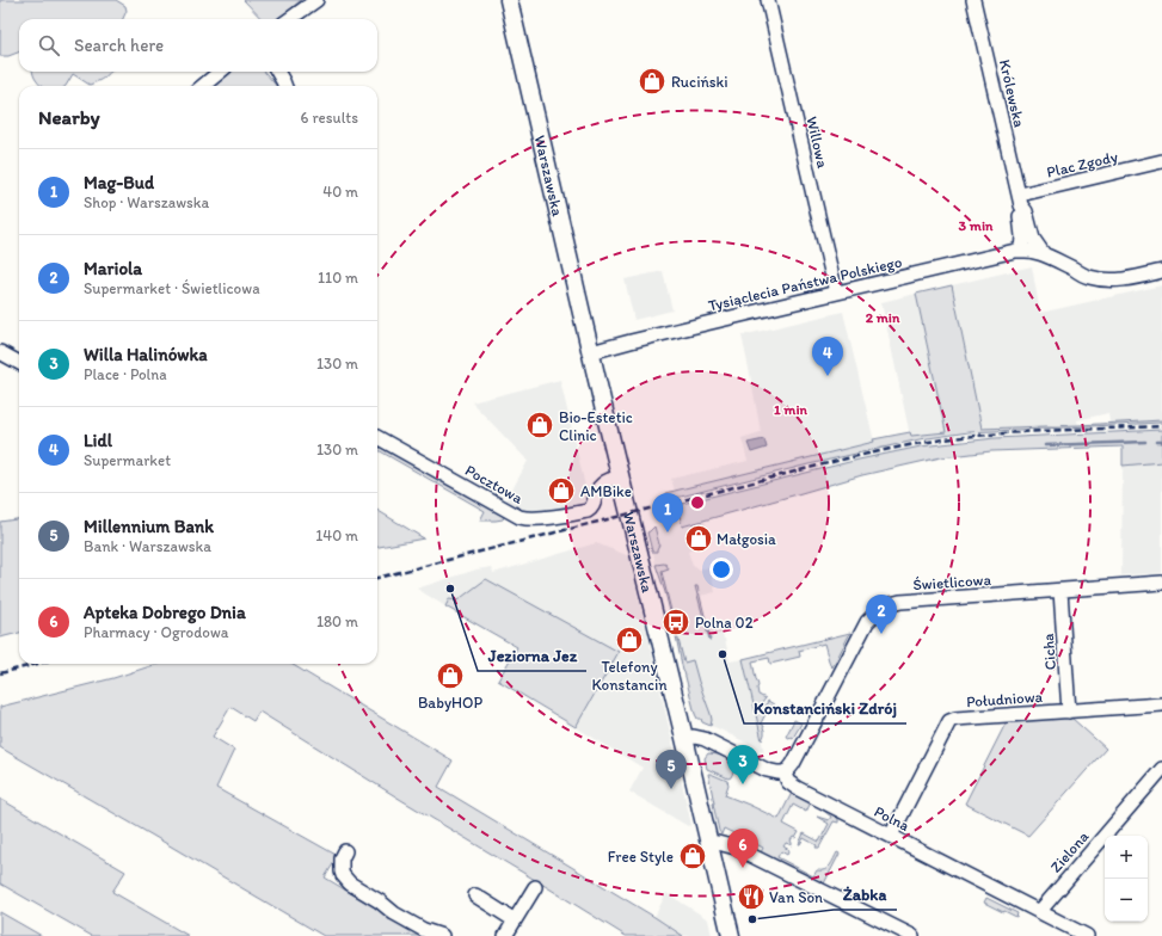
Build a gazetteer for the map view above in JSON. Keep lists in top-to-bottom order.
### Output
{
  "streets": {
    "main road": ["Warszawska"],
    "street": [
      "Królewska",
      "Willowa",
      "Plac Zgody",
      "Tysiąclecia Państwa Polskiego",
      "Pocztowa",
      "Świetlicowa",
      "Cicha",
      "Południowa",
      "Polna",
      "Zielona"
    ]
  },
  "crossings": [
    ["Królewska", "Plac Zgody"],
    ["Willowa", "Tysiąclecia Państwa Polskiego"],
    ["Warszawska", "Tysiąclecia Państwa Polskiego"],
    ["Warszawska", "Pocztowa"],
    ["Świetlicowa", "Cicha"],
    ["Świetlicowa", "Polna"],
    ["Cicha", "Południowa"],
    ["Południowa", "Polna"],
    ["Polna", "Zielona"]
  ],
  "places": {
    "shop": [
      "Ruciński",
      "Bio-Estetic Clinic",
      "AMBike",
      "Małgosia",
      "Telefony Konstancin",
      "BabyHOP",
      "Free Style"
    ],
    "other": ["Jeziorna Jez", "Konstanciński Zdrój", "Żabka"],
    "bus stop": ["Polna 02"],
    "restaurant": ["Van Son"]
  },
  "page": {
    "search": "Search here",
    "heading": ["Nearby", "6 results"],
    "list": [
      {
        "mark": "1",
        "name": "Mag-Bud",
        "note": "Shop · Warszawska",
        "value": "40 m"
      },
      {
        "mark": "2",
        "name": "Mariola",
        "note": "Supermarket · Świetlicowa",
        "value": "110 m"
      },
      {
        "mark": "3",
        "name": "Willa Halinówka",
        "note": "Place · Polna",
        "value": "130 m"
      },
      {
        "mark": "4",
        "name": "Lidl",
        "note": "Supermarket",
        "value": "130 m"
      },
      {
        "mark": "5",
        "name": "Millennium Bank",
        "note": "Bank · Warszawska",
        "value": "140 m"
      },
      {
        "mark": "6",
        "name": "Apteka Dobrego Dnia",
        "note": "Pharmacy · Ogrodowa",
        "value": "180 m"
      }
    ],
    "pins": [
      "4",
      "1",
      "2",
      "3",
      "5",
      "6"
    ],
    "map_buttons": ["+", "−"]
  },
  "rings": ["3 min", "2 min", "1 min"]
}
